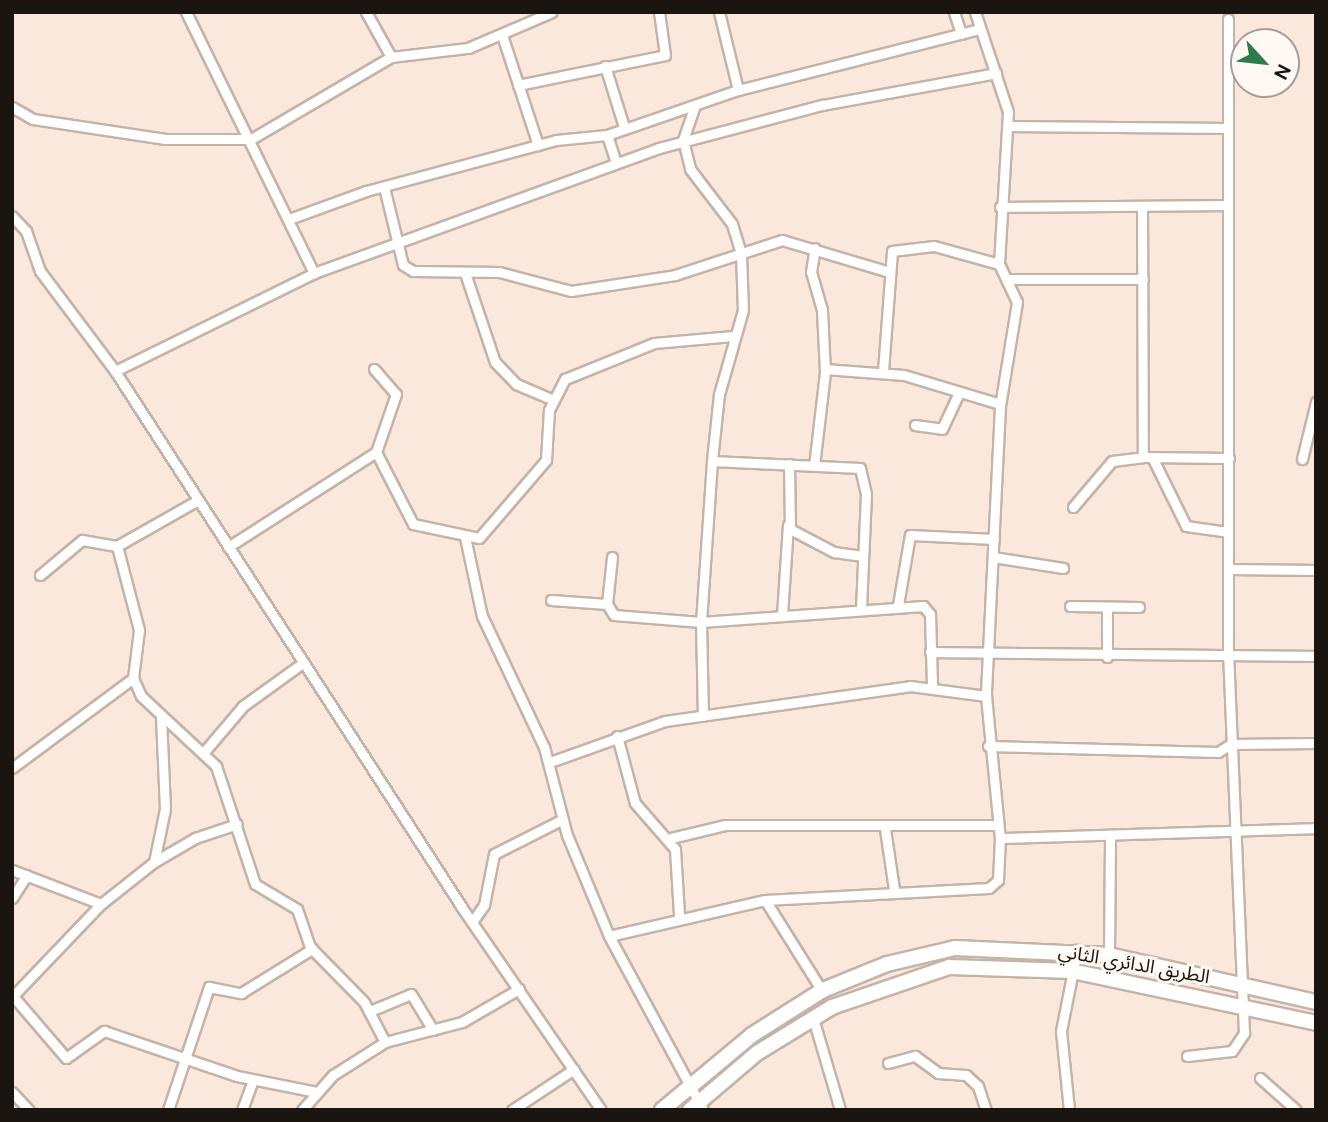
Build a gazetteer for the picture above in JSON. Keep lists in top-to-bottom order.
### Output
{
  "streets": {
    "main road": ["الطريق الدائري الثاني"]
  },
  "north": "bottom right"
}
